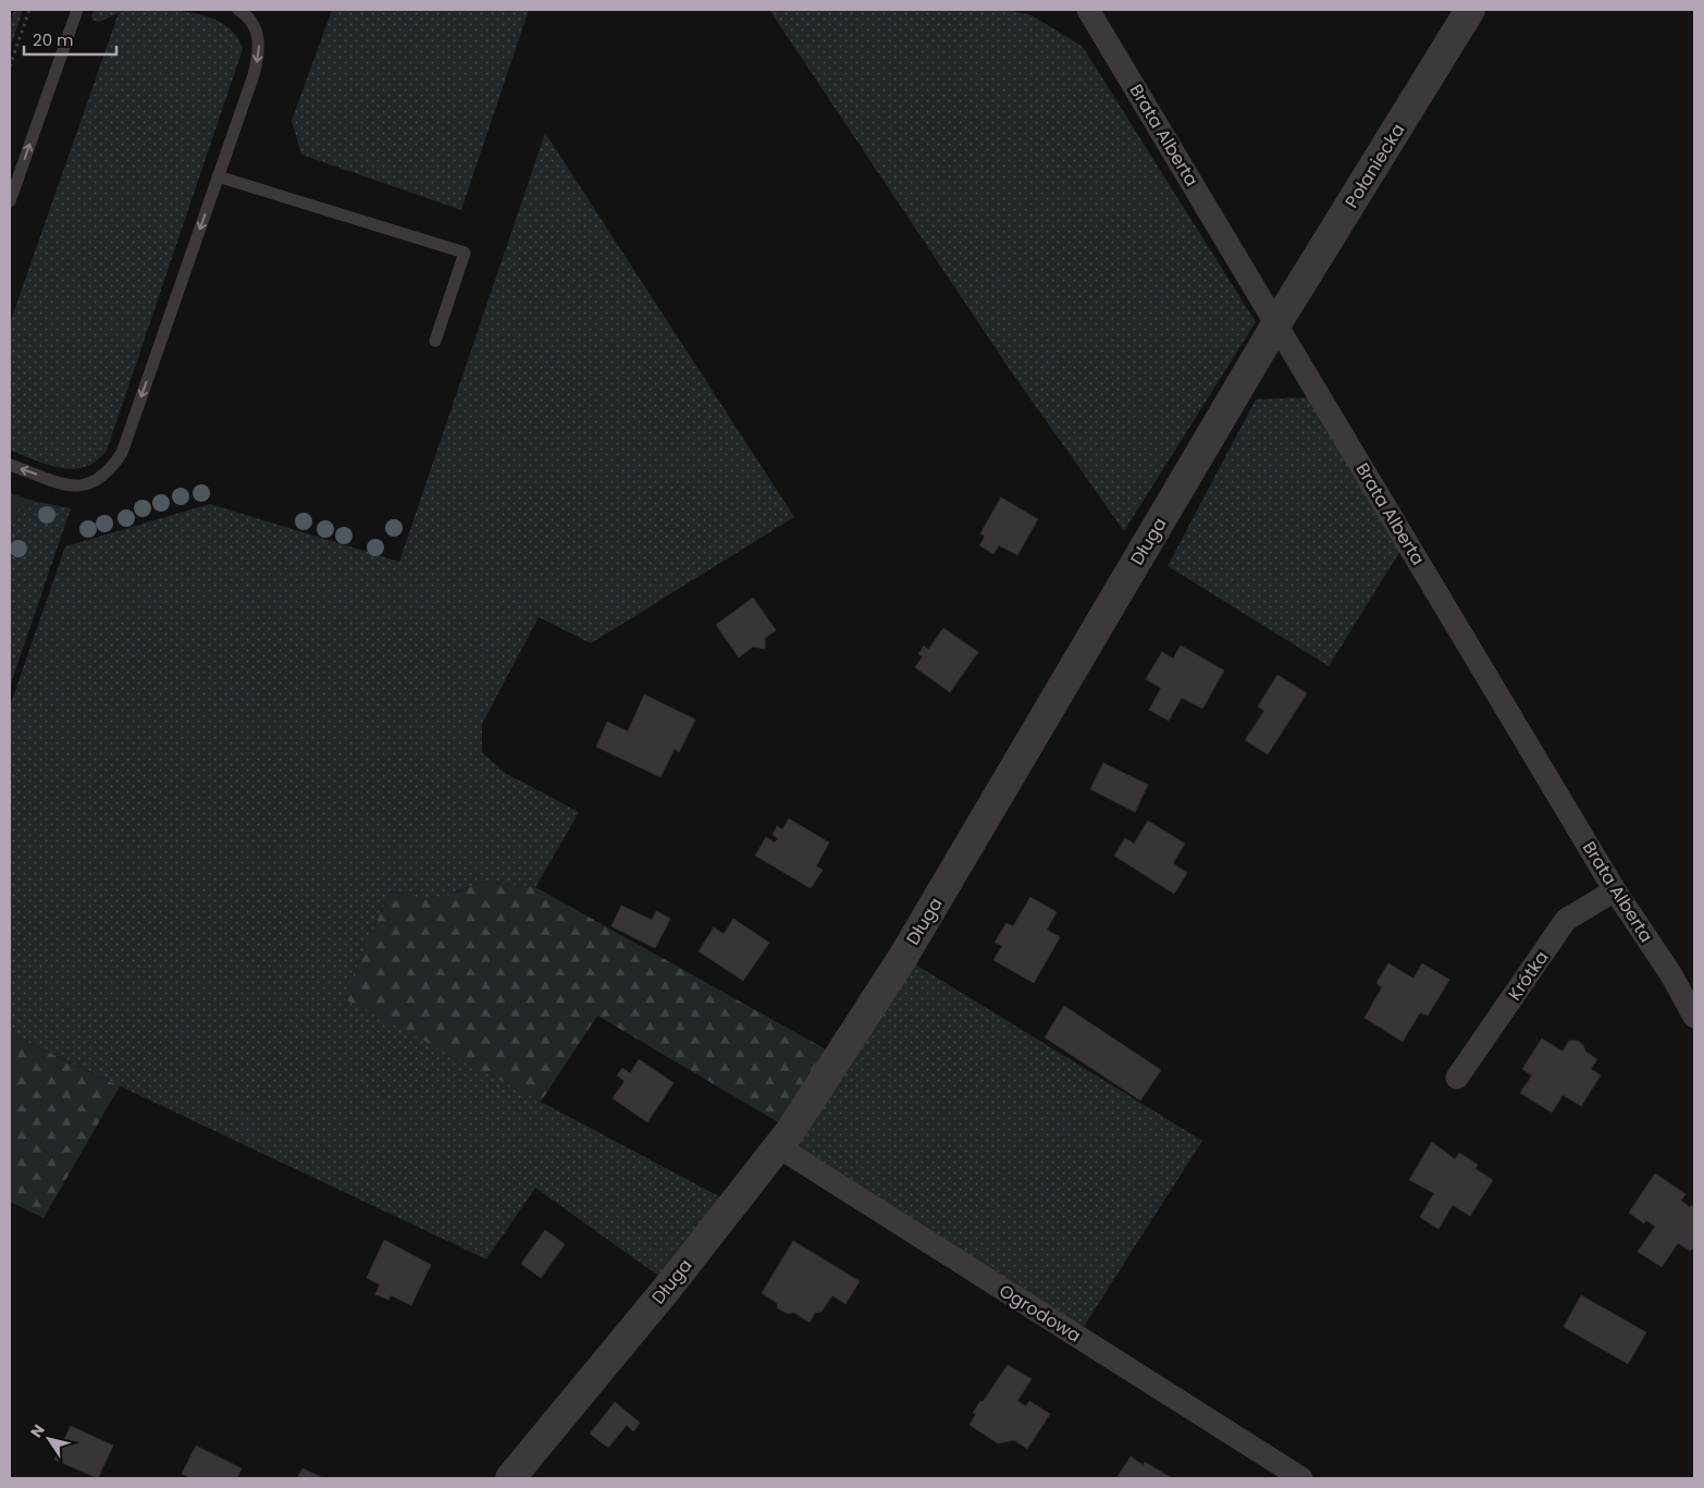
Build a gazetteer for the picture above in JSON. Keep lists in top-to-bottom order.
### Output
{
  "streets": {
    "street": [
      "Brata Alberta",
      "Połaniecka",
      "Długa",
      "Krótka",
      "Ogrodowa"
    ]
  },
  "crossings": [
    ["Brata Alberta", "Połaniecka"],
    ["Brata Alberta", "Długa"],
    ["Brata Alberta", "Krótka"],
    ["Połaniecka", "Długa"],
    ["Długa", "Ogrodowa"]
  ],
  "scale_bar": "20 m",
  "north": "top left"
}
